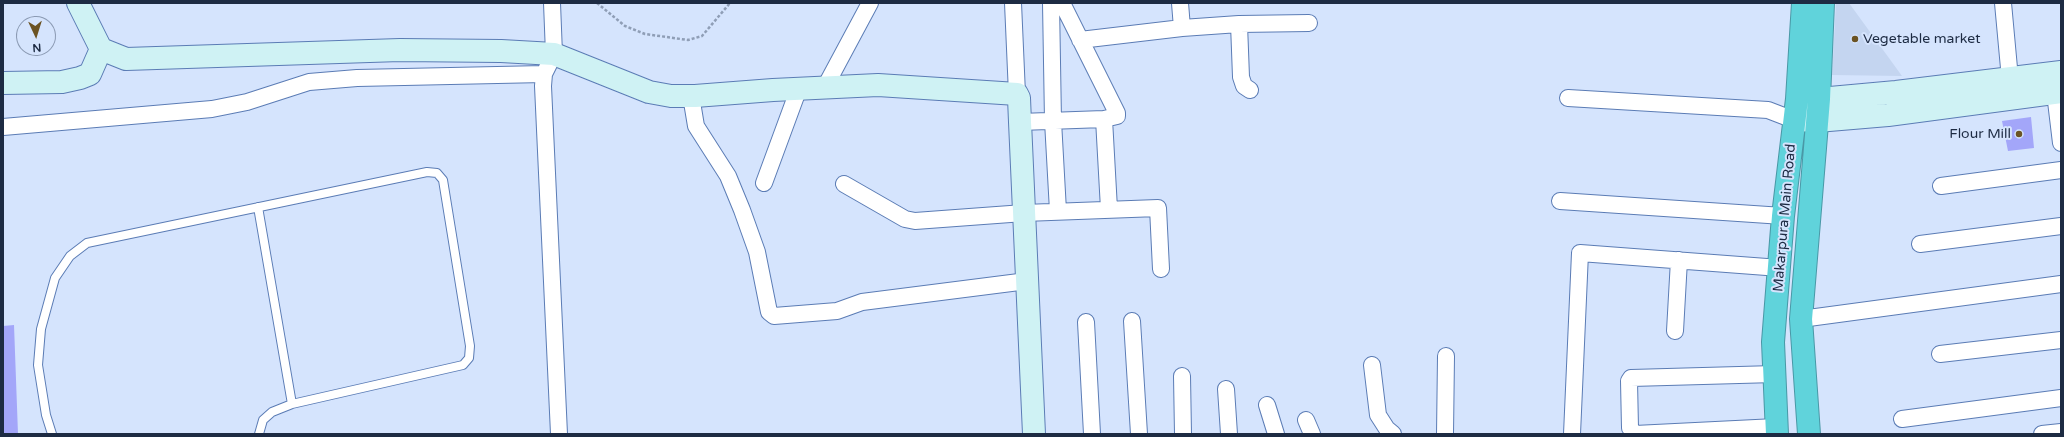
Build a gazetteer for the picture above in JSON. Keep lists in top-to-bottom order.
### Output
{
  "streets": {
    "highway": ["Makarpura Main Road"]
  },
  "places": ["Vegetable market", "Flour Mill"],
  "north": "bottom"
}
